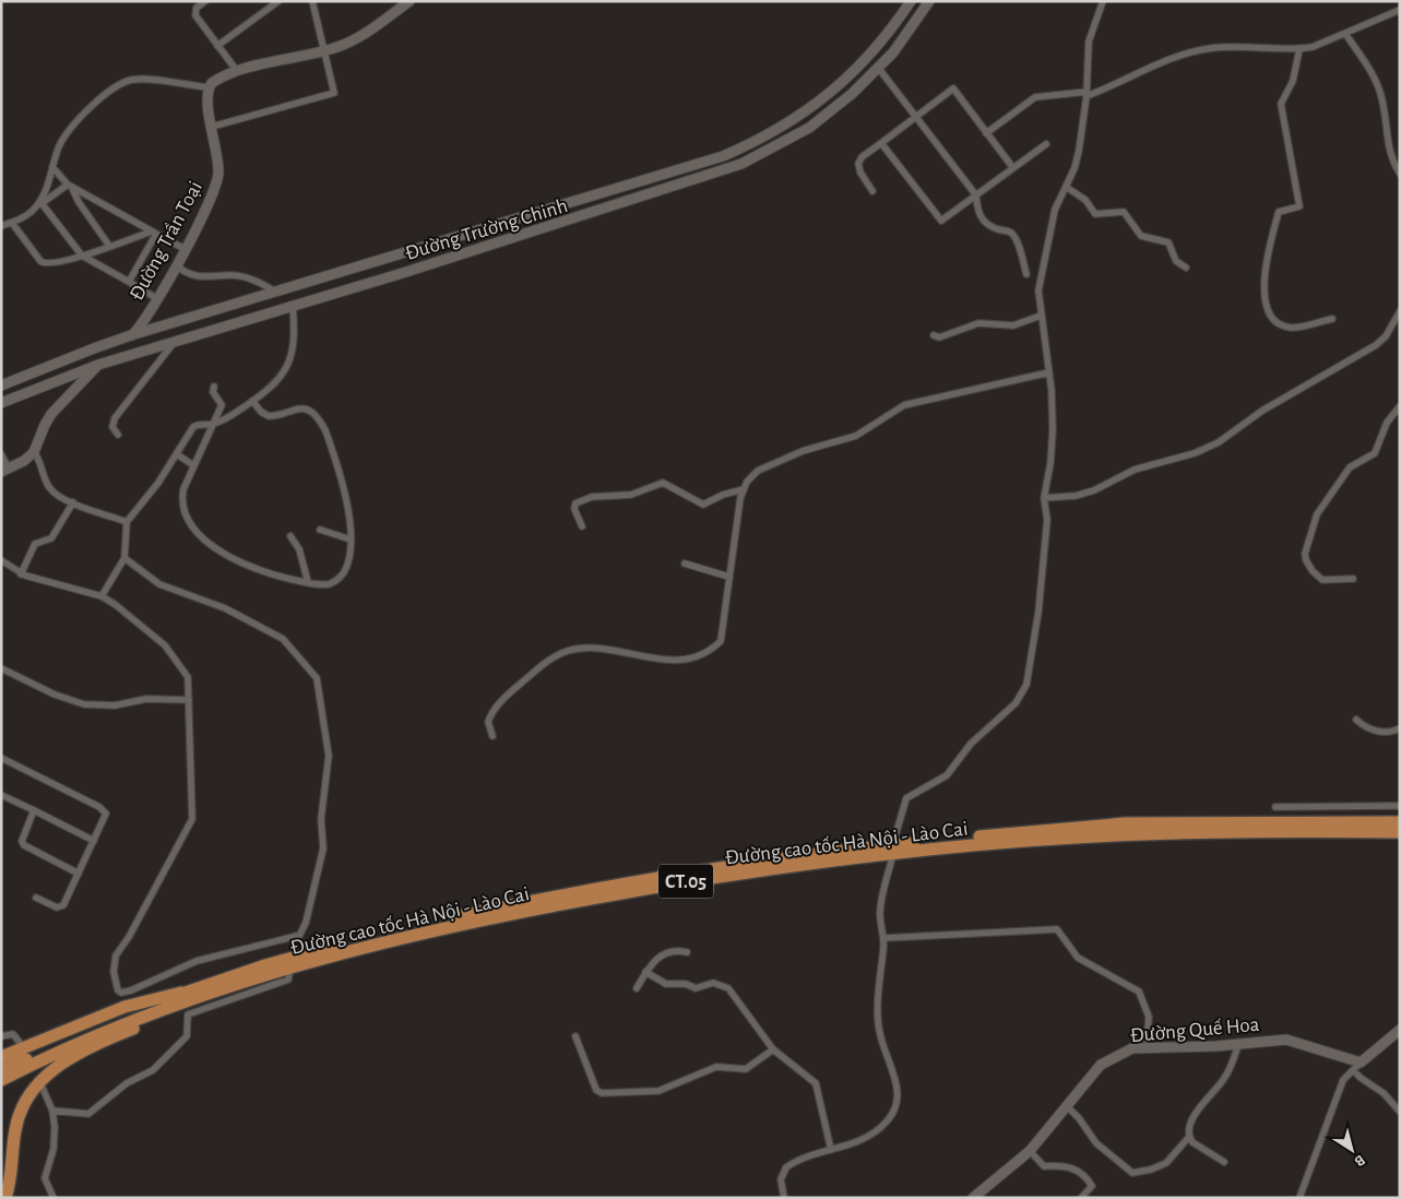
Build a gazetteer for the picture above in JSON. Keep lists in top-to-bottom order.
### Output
{
  "streets": {
    "highway": ["Đường cao tốc Hà Nội - Lào Cai", "CT.05"],
    "main road": ["Đường Trường Chinh", "Đường Trần Toại", "Đường Quế Hoa"]
  },
  "crossings": [
    ["Đường Trường Chinh", "Đường Trần Toại"]
  ],
  "north": "bottom right"
}
